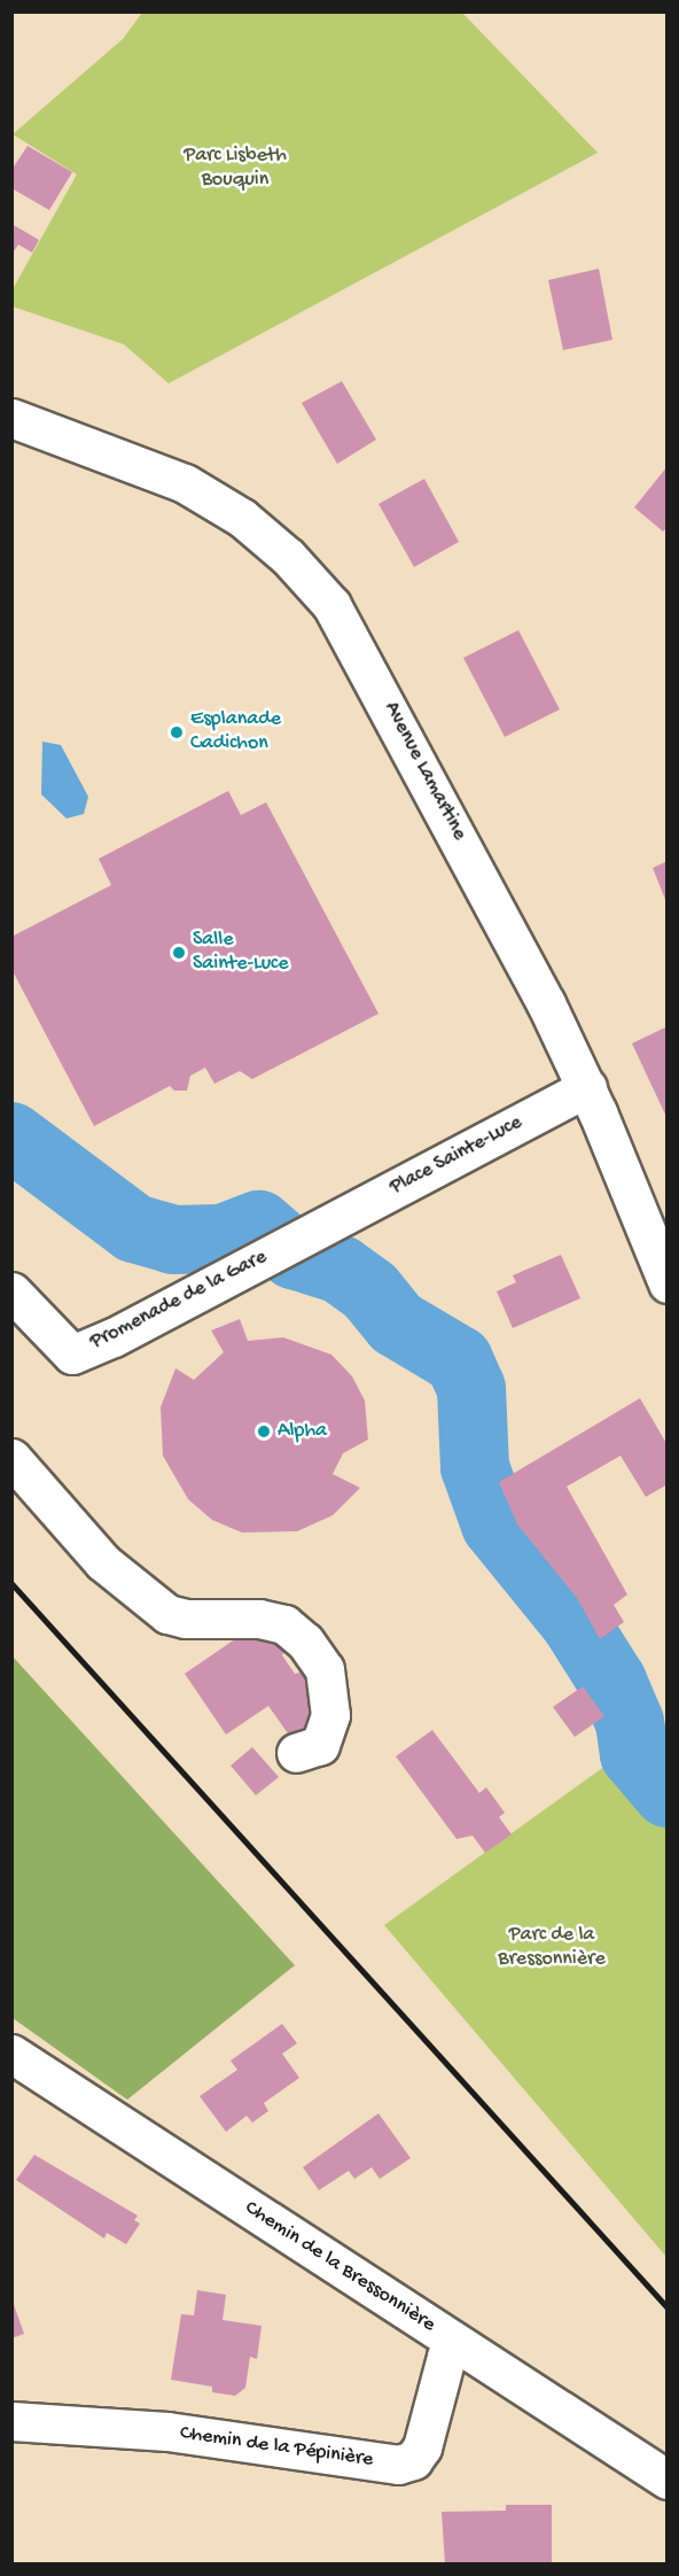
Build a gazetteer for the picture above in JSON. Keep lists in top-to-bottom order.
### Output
{
  "streets": {
    "street": [
      "Avenue Lamartine",
      "Place Sainte-Luce",
      "Promenade de la Gare",
      "Chemin de la Bressonnière",
      "Chemin de la Pépinière"
    ]
  },
  "crossings": [
    ["Avenue Lamartine", "Place Sainte-Luce"],
    ["Place Sainte-Luce", "Promenade de la Gare"],
    ["Chemin de la Bressonnière", "Chemin de la Pépinière"]
  ],
  "parks": ["Parc Lisbeth Bouquin", "Parc de la Bressonnière"],
  "places": ["Esplanade Cadichon", "Salle Sainte-Luce", "Alpha"]
}
